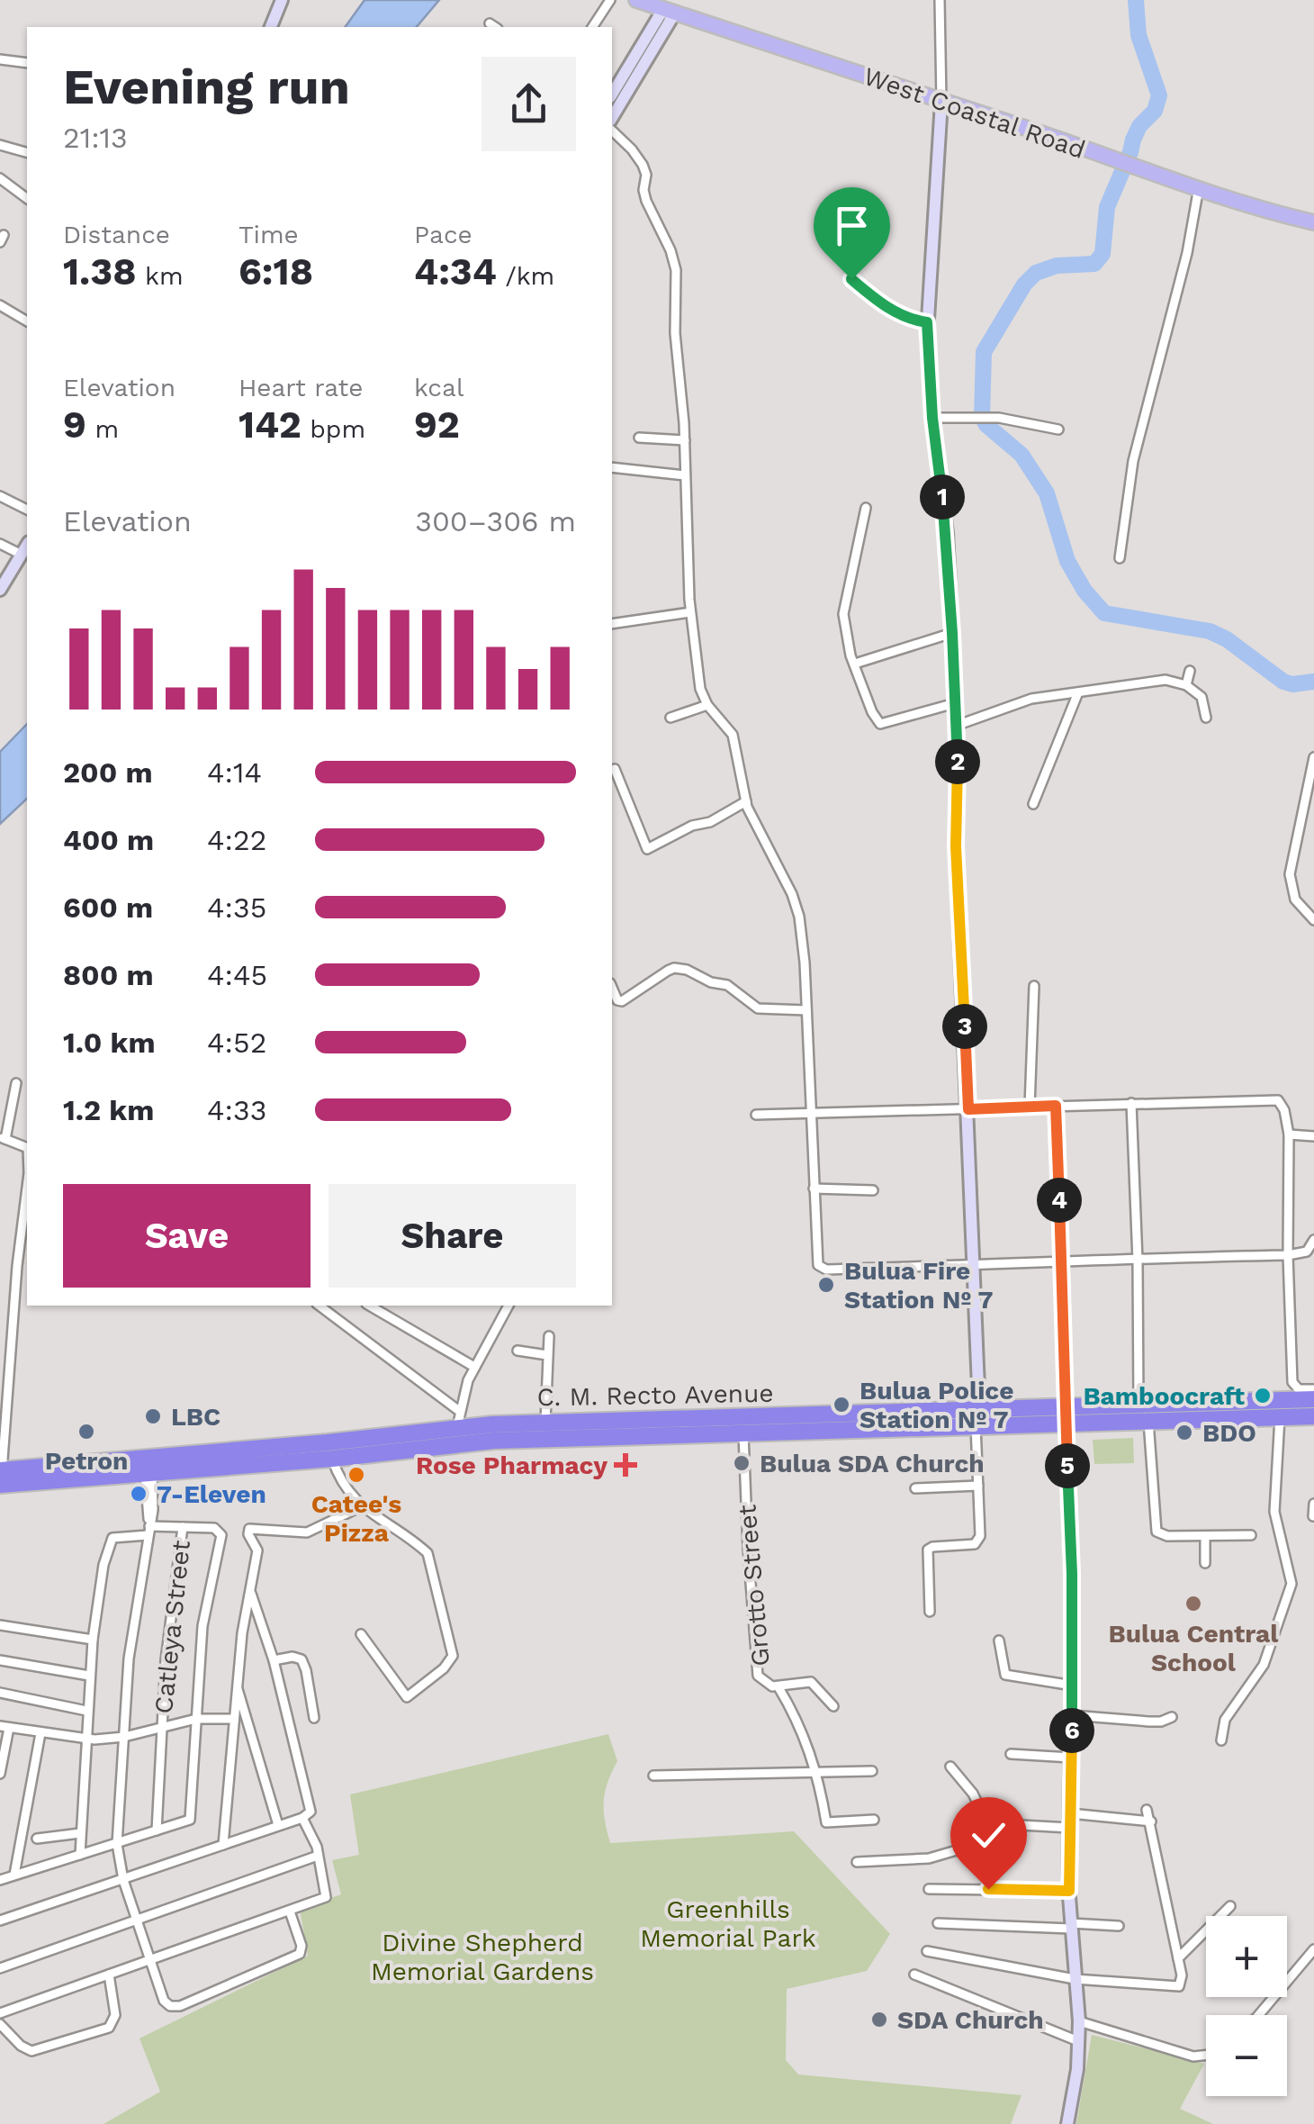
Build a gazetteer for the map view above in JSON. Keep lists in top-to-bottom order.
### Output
{
  "streets": {
    "highway": ["C. M. Recto Avenue"],
    "main road": ["West Coastal Road"],
    "street": ["Grotto Street", "Catleya Street"]
  },
  "crossings": [
    ["C. M. Recto Avenue", "Grotto Street"]
  ],
  "parks": ["Greenhills Memorial Park", "Divine Shepherd Memorial Gardens"],
  "places": {
    "other": [
      "Bulua Fire Station № 7",
      "Bamboocraft",
      "Bulua Police Station № 7",
      "LBC",
      "Petron",
      "BDO",
      "Bulua SDA Church",
      "Catee's Pizza",
      "7-Eleven",
      "Bulua Central School",
      "SDA Church"
    ],
    "health": ["Rose Pharmacy"]
  },
  "page": {
    "heading": ["Evening run", "21:13"],
    "stats": [
      ["Distance", "1.38 km"],
      ["Time", "6:18"],
      ["Pace", "4:34 /km"],
      ["Elevation", "9 m"],
      ["Heart rate", "142 bpm"],
      ["kcal", "92"]
    ],
    "pins": [
      "1",
      "2",
      "3",
      "4",
      "5",
      "6"
    ],
    "chart": ["Elevation", "300–306 m"],
    "list": [
      {
        "name": "200 m",
        "note": "4:14"
      },
      {
        "name": "400 m",
        "note": "4:22"
      },
      {
        "name": "600 m",
        "note": "4:35"
      },
      {
        "name": "800 m",
        "note": "4:45"
      },
      {
        "name": "1.0 km",
        "note": "4:52"
      },
      {
        "name": "1.2 km",
        "note": "4:33"
      }
    ],
    "buttons": ["Save", "Share"],
    "map_buttons": ["+", "−"]
  }
}
